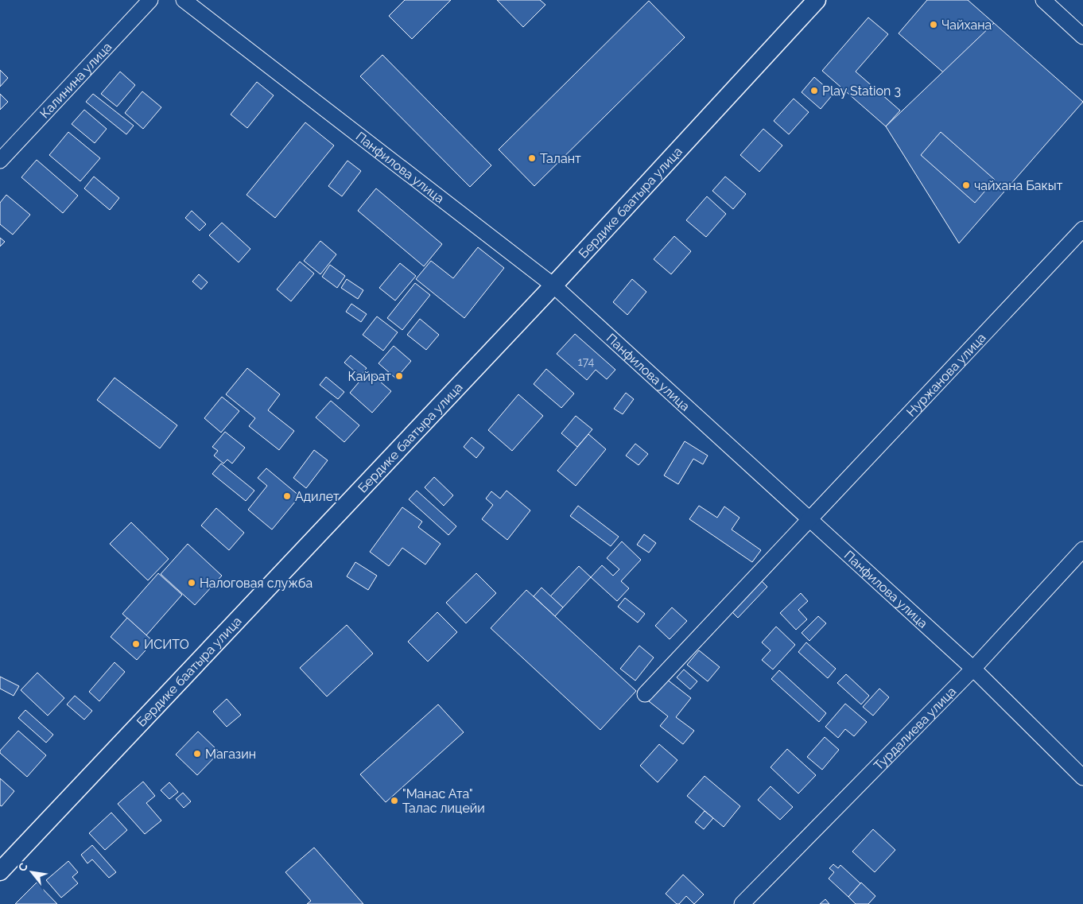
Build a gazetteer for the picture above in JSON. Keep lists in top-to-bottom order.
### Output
{
  "streets": {
    "street": [
      "Калинина улица",
      "Панфилова улица",
      "Бердике баатыра улица",
      "Нуржанова улица",
      "Турдалиева улица"
    ]
  },
  "crossings": [
    ["Панфилова улица", "Бердике баатыра улица"],
    ["Панфилова улица", "Нуржанова улица"],
    ["Панфилова улица", "Турдалиева улица"]
  ],
  "places": [
    "Чайхана",
    "Play Station 3",
    "Талант",
    "чайхана Бакыт",
    "Кайрат",
    "Адилет",
    "Налоговая служба",
    "ИСИТО",
    "Магазин",
    "\"Манас Ата\" Талас лицейи"
  ],
  "house_numbers": ["174"],
  "north": "top left"
}
